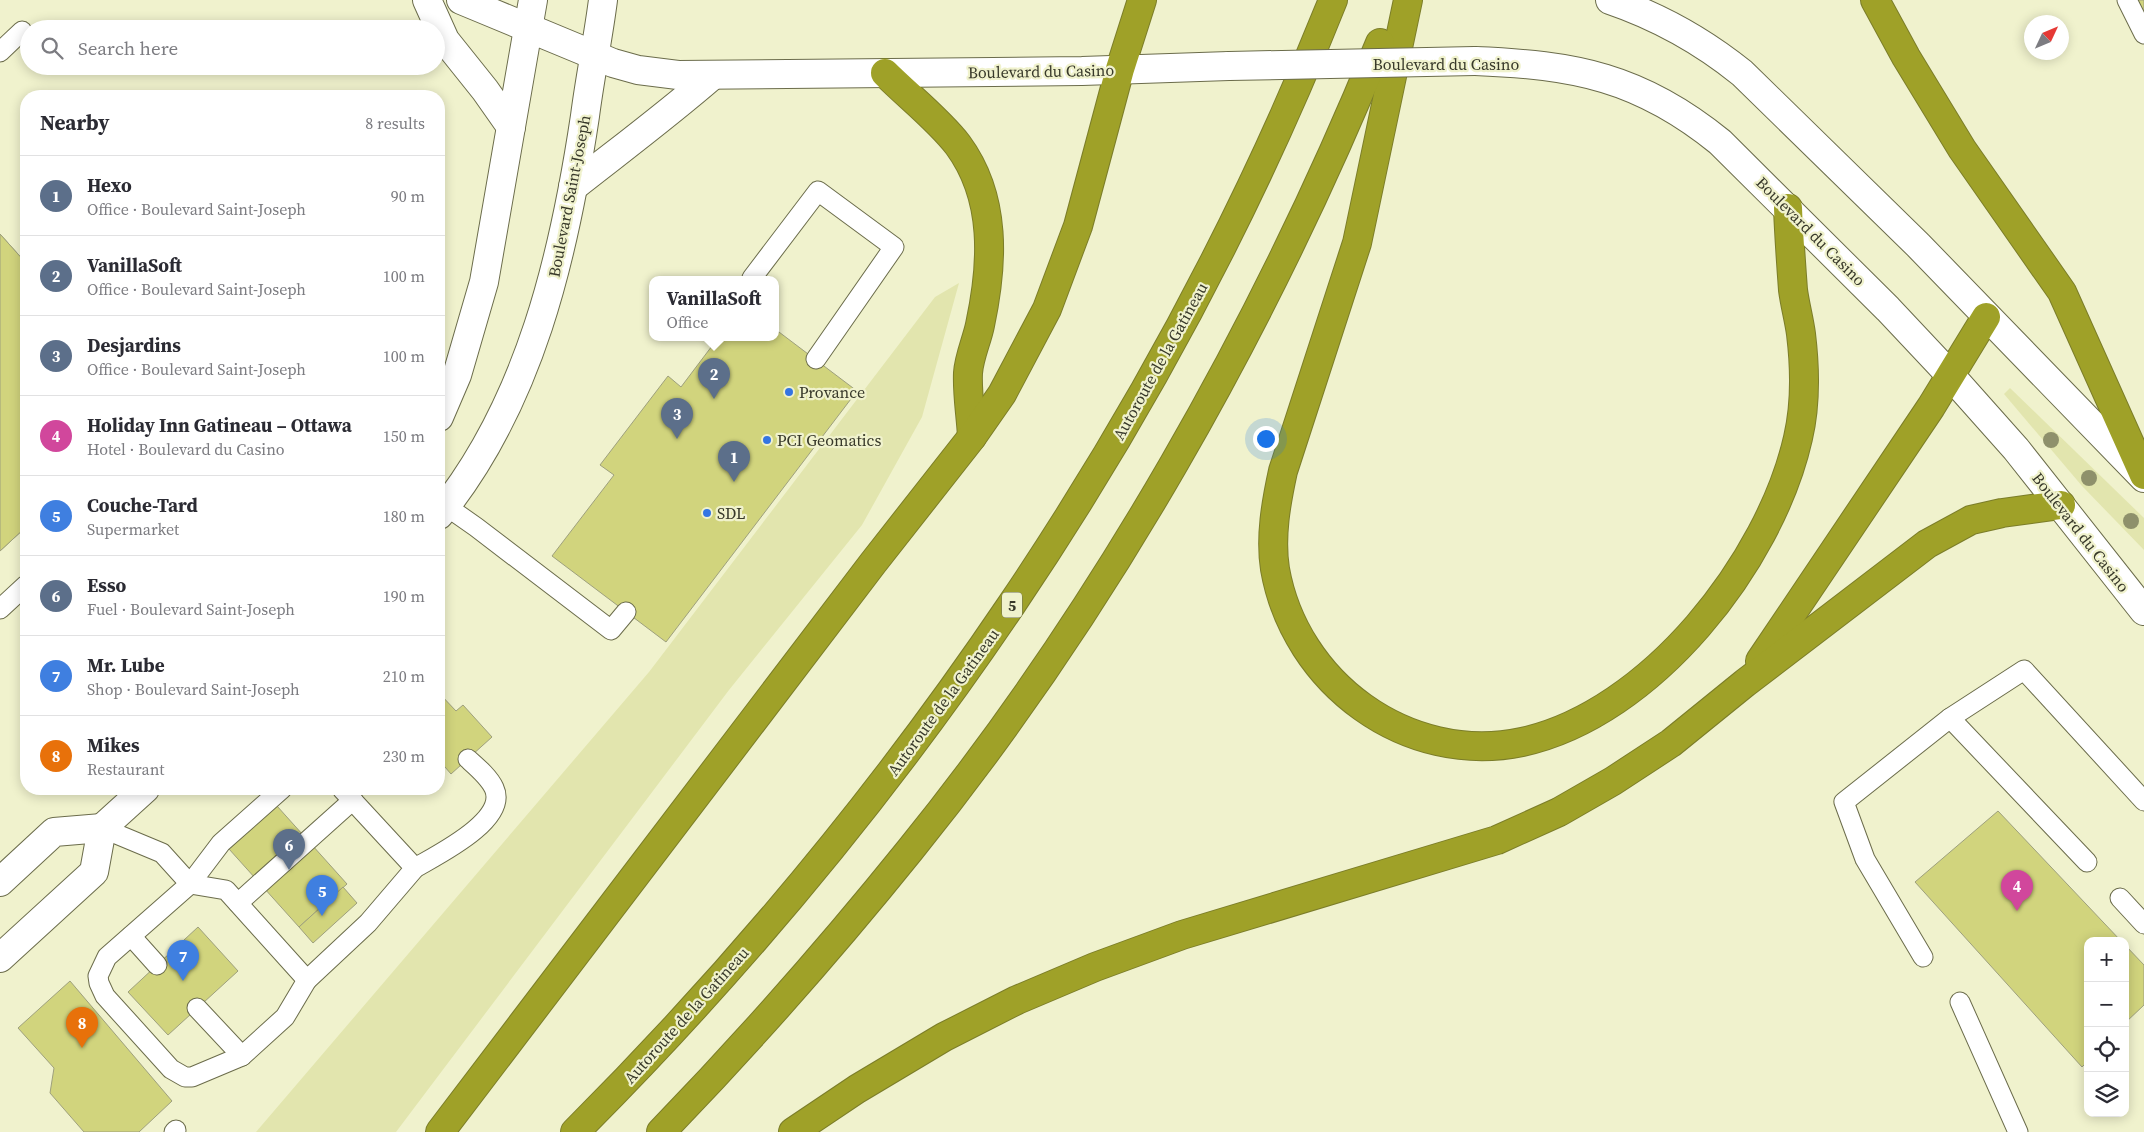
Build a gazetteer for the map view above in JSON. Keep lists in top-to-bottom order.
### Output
{
  "streets": {
    "highway": ["Autoroute de la Gatineau", "5"],
    "main road": ["Boulevard du Casino", "Boulevard Saint-Joseph"]
  },
  "crossings": [
    ["Boulevard du Casino", "Boulevard Saint-Joseph"]
  ],
  "places": ["Provance", "PCI Geomatics", "SDL"],
  "north": "top right",
  "page": {
    "search": "Search here",
    "heading": ["Nearby", "8 results"],
    "list": [
      {
        "mark": "1",
        "name": "Hexo",
        "note": "Office · Boulevard Saint-Joseph",
        "value": "90 m"
      },
      {
        "mark": "2",
        "name": "VanillaSoft",
        "note": "Office · Boulevard Saint-Joseph",
        "value": "100 m"
      },
      {
        "mark": "3",
        "name": "Desjardins",
        "note": "Office · Boulevard Saint-Joseph",
        "value": "100 m"
      },
      {
        "mark": "4",
        "name": "Holiday Inn Gatineau – Ottawa",
        "note": "Hotel · Boulevard du Casino",
        "value": "150 m"
      },
      {
        "mark": "5",
        "name": "Couche-Tard",
        "note": "Supermarket",
        "value": "180 m"
      },
      {
        "mark": "6",
        "name": "Esso",
        "note": "Fuel · Boulevard Saint-Joseph",
        "value": "190 m"
      },
      {
        "mark": "7",
        "name": "Mr. Lube",
        "note": "Shop · Boulevard Saint-Joseph",
        "value": "210 m"
      },
      {
        "mark": "8",
        "name": "Mikes",
        "note": "Restaurant",
        "value": "230 m"
      }
    ],
    "popup": ["VanillaSoft", "Office"],
    "pins": [
      "2",
      "3",
      "1",
      "6",
      "4",
      "5",
      "7",
      "8"
    ],
    "map_buttons": ["+", "−"]
  }
}
